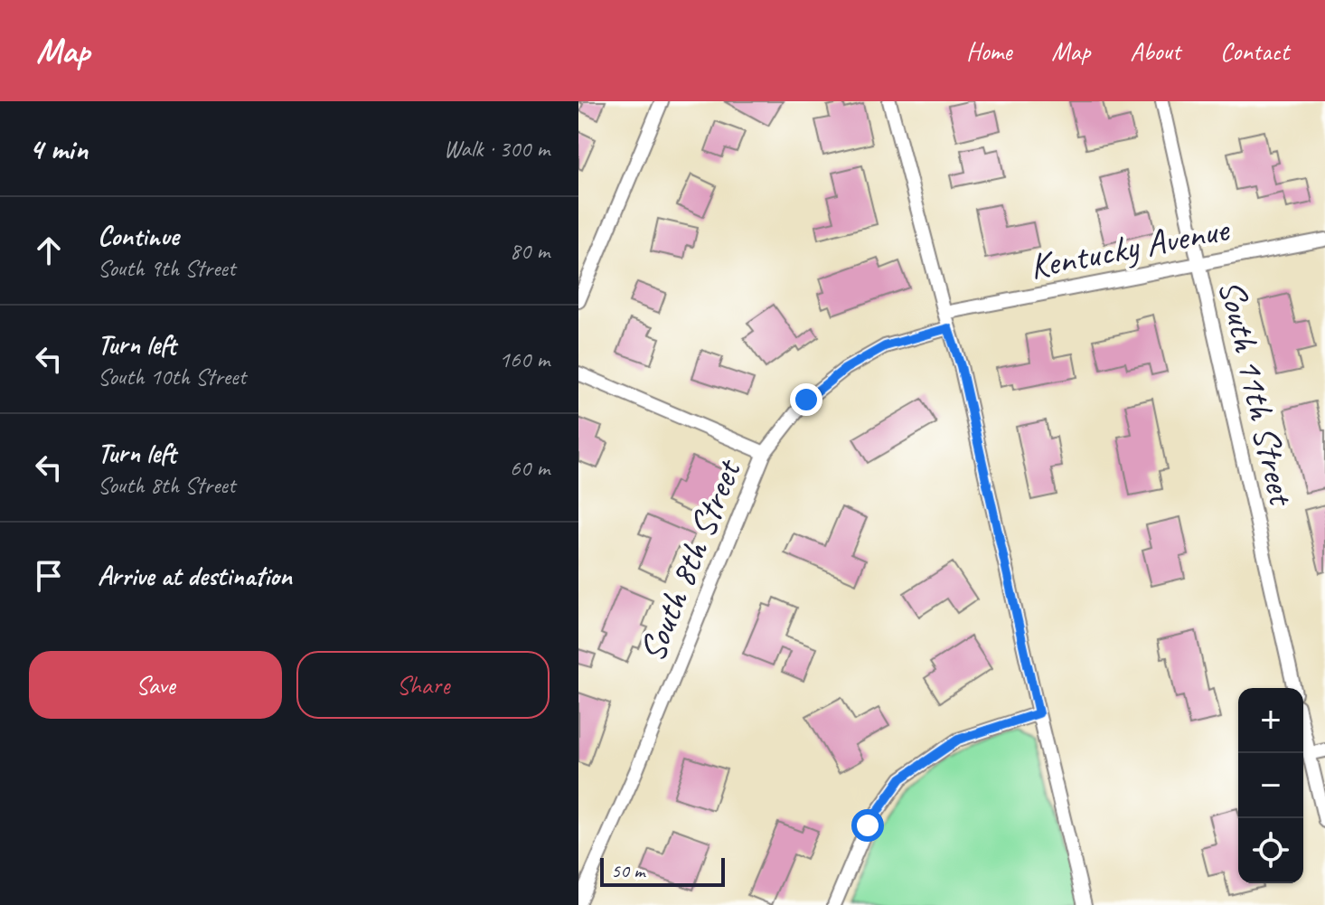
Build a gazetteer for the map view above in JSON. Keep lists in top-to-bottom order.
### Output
{
  "streets": {
    "street": ["Kentucky Avenue", "South 11th Street", "South 8th Street"]
  },
  "crossings": [
    ["Kentucky Avenue", "South 11th Street"]
  ],
  "scale_bar": "50 m",
  "page": {
    "header": "Map",
    "nav": [
      "Home",
      "Map",
      "About",
      "Contact"
    ],
    "heading": ["4 min", "Walk · 300 m"],
    "list": [
      ["Continue", "South 9th Street", "80 m"],
      ["Turn left", "South 10th Street", "160 m"],
      ["Turn left", "South 8th Street", "60 m"],
      "Arrive at destination"
    ],
    "buttons": ["Save", "Share"],
    "map_buttons": ["+", "−"],
    "scale": "50 m"
  }
}
